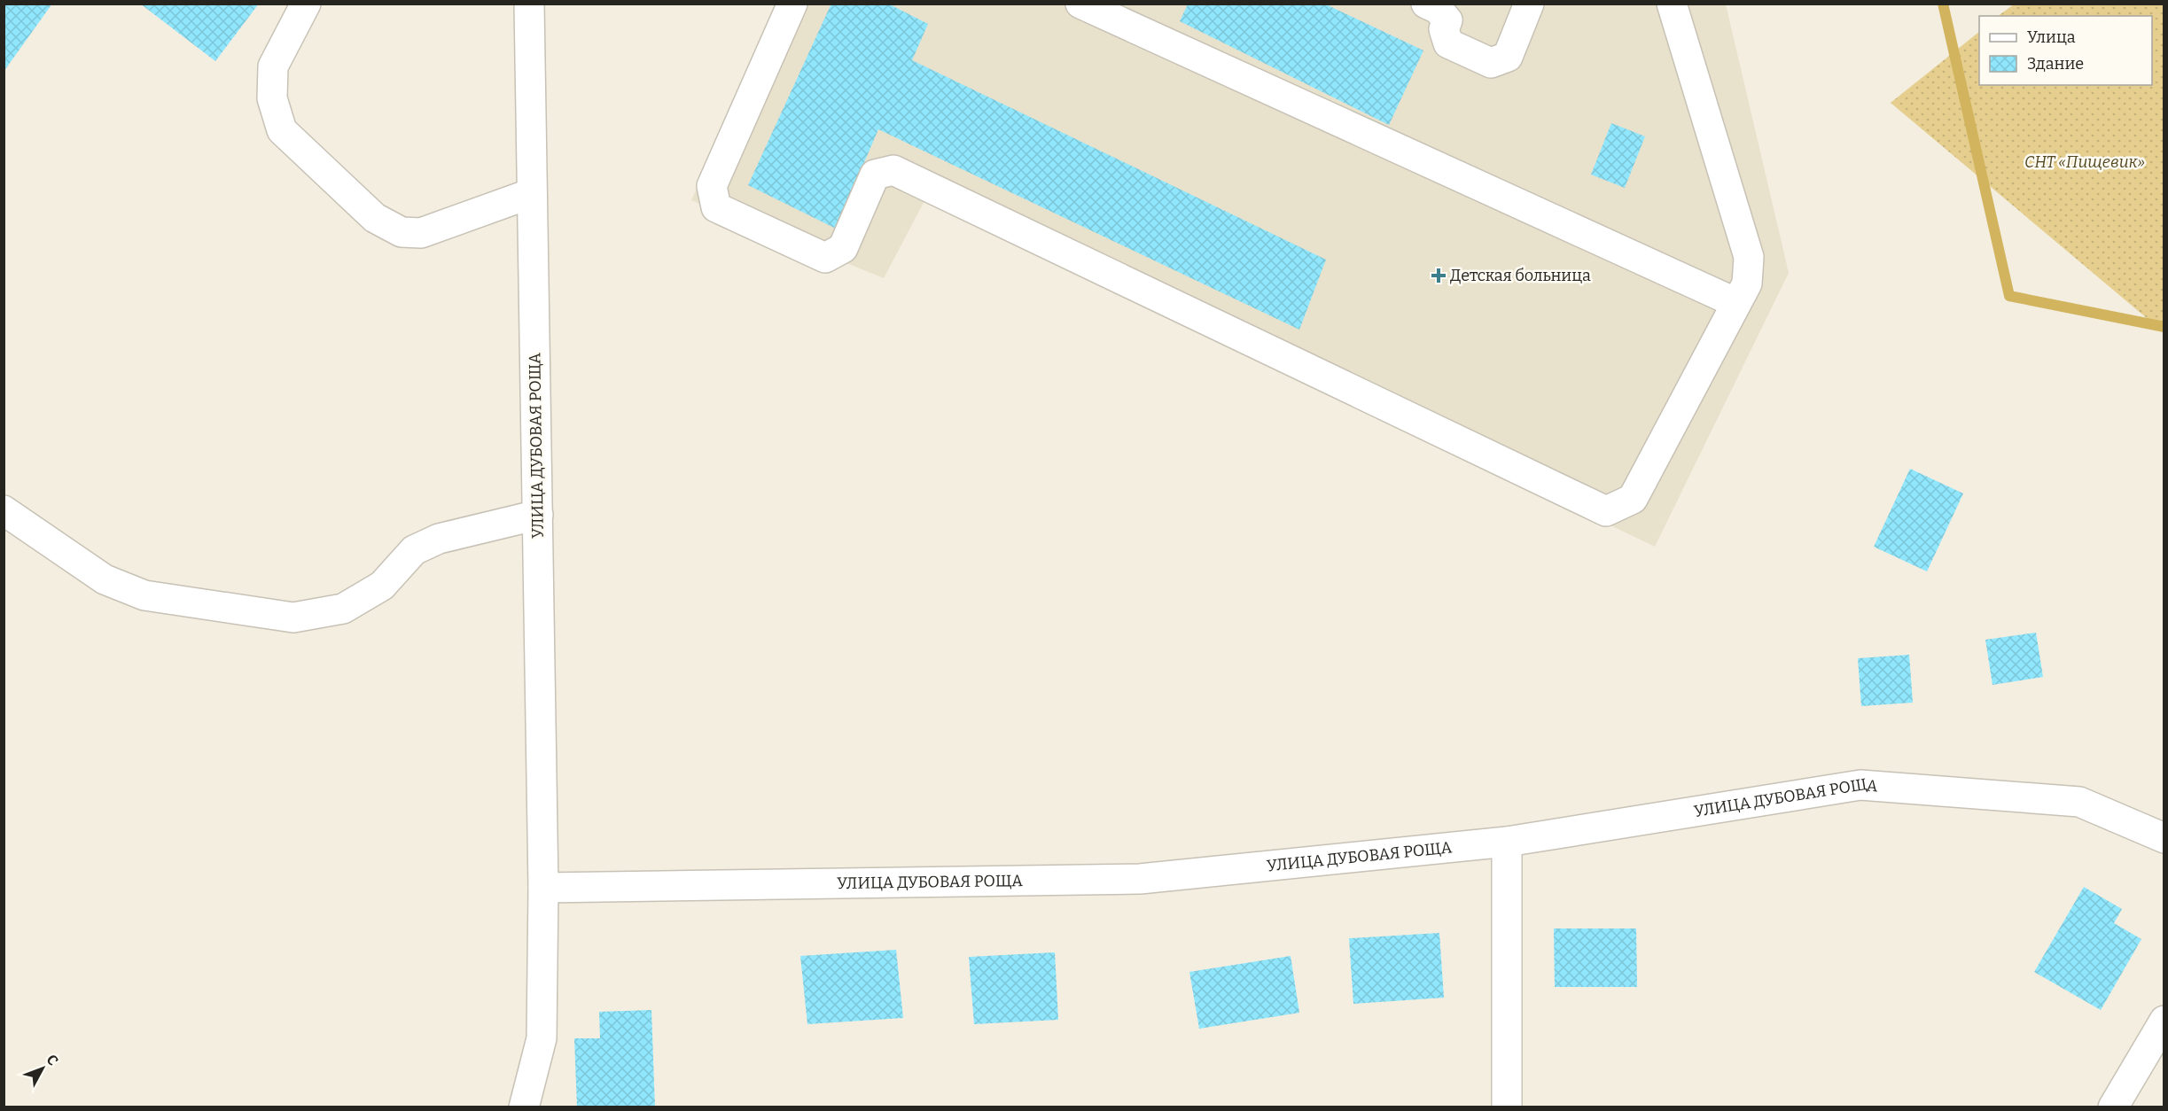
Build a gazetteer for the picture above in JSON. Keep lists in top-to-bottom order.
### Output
{
  "streets": {
    "street": ["УЛИЦА ДУБОВАЯ РОЩА"]
  },
  "parks": ["СНТ «Пищевик»"],
  "places": {
    "health": ["Детская больница"]
  },
  "legend": ["Улица", "Здание"],
  "north": "top right"
}
